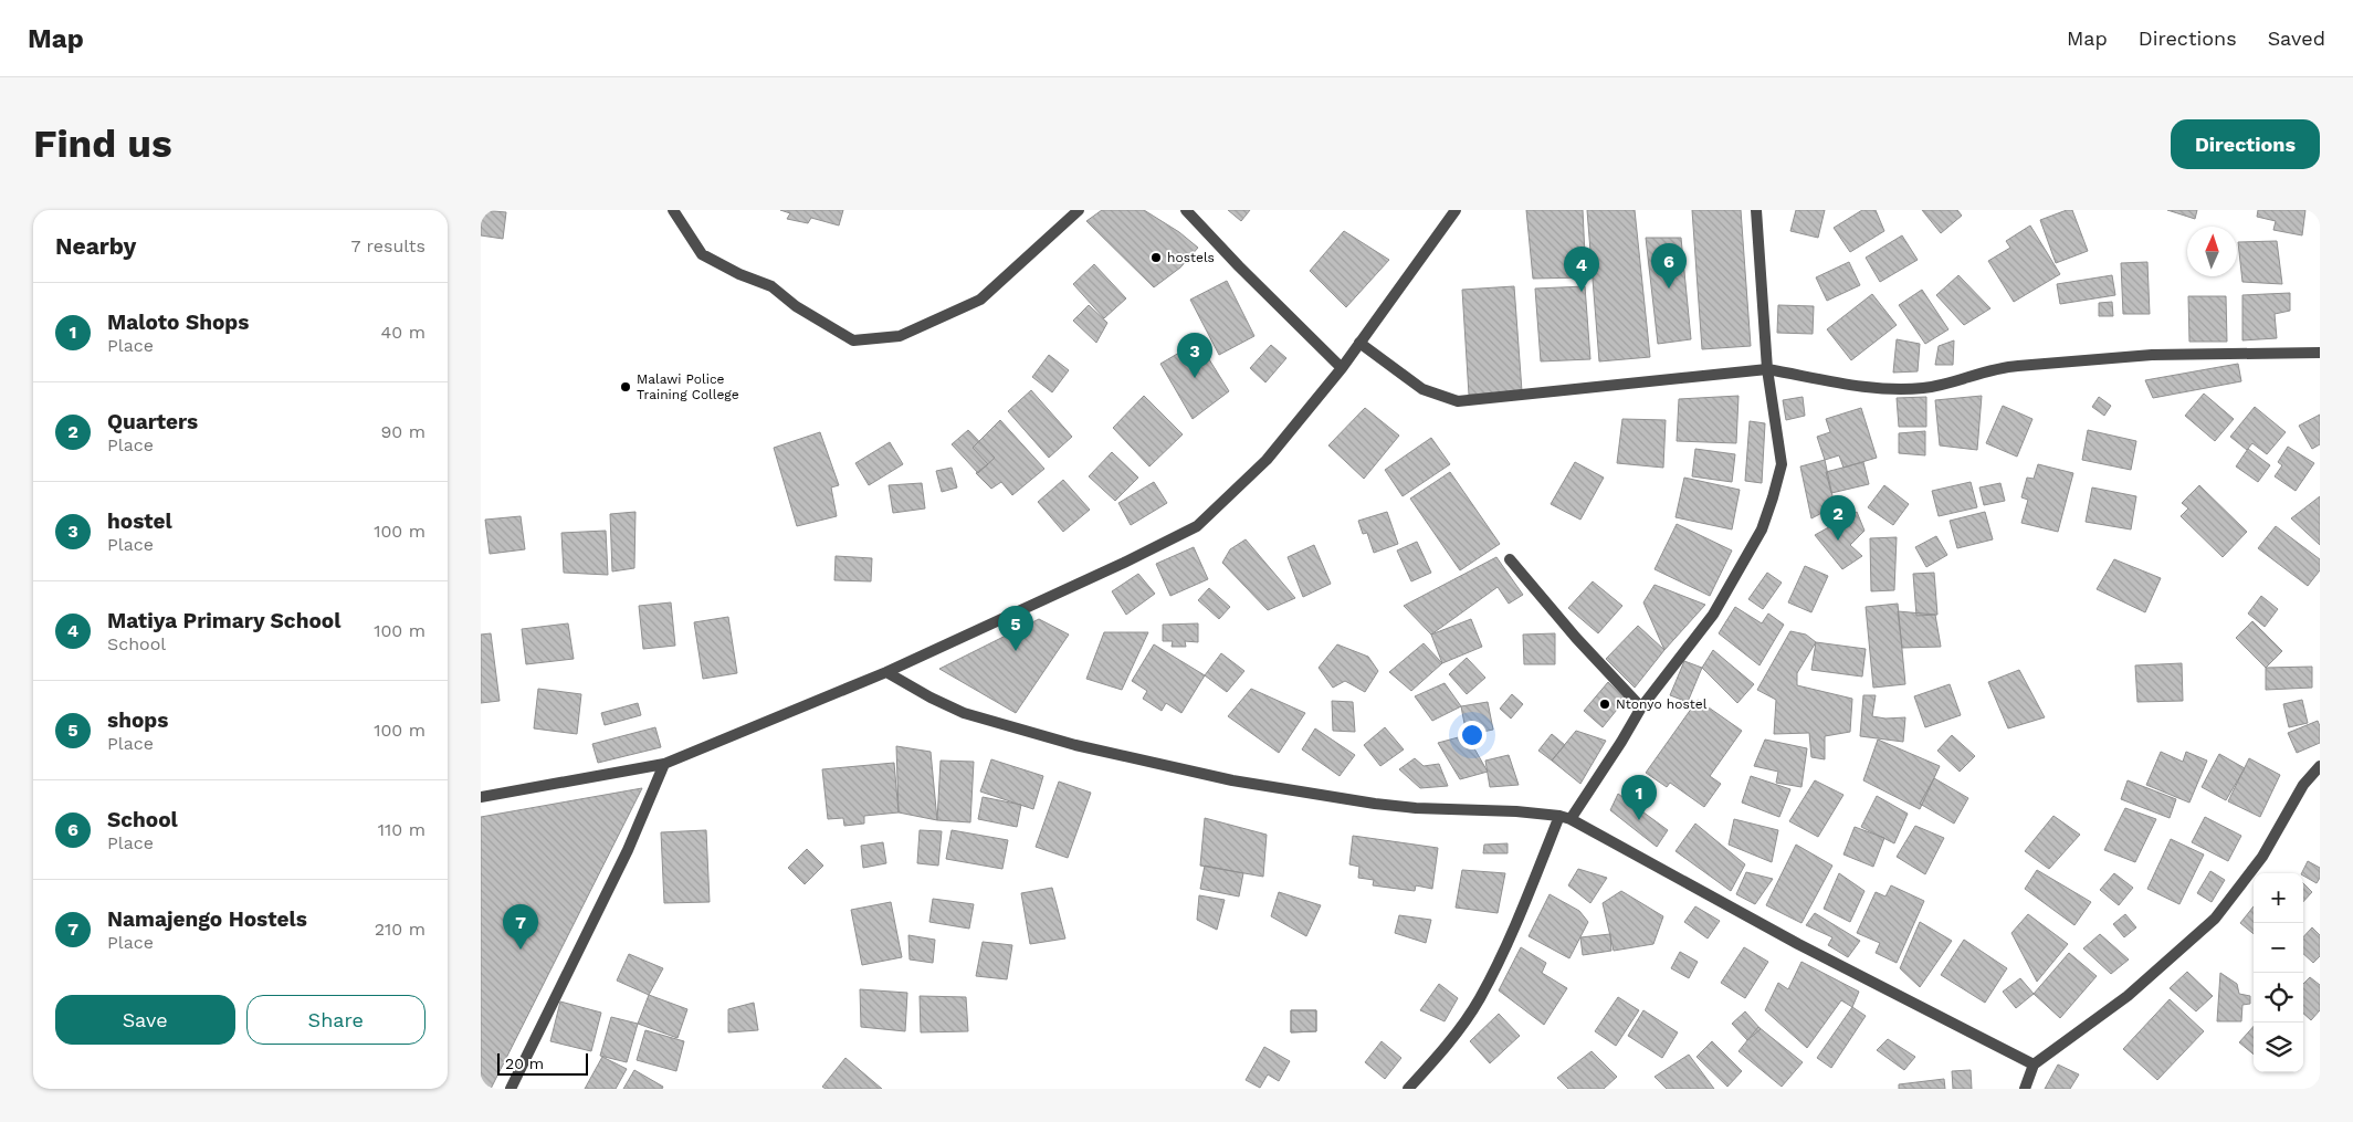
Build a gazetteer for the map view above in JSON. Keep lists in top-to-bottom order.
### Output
{
  "places": ["hostels", "Malawi Police Training College", "Ntonyo hostel"],
  "scale_bar": "20 m",
  "north": "top",
  "page": {
    "header": "Map",
    "nav": ["Map", "Directions", "Saved"],
    "buttons": [
      "Directions",
      ["Save", "Share"]
    ],
    "title": "Find us",
    "heading": ["Nearby", "7 results"],
    "pins": [
      "6",
      "4",
      "3",
      "2",
      "5",
      "1",
      "7"
    ],
    "list": [
      {
        "mark": "1",
        "name": "Maloto Shops",
        "note": "Place",
        "value": "40 m"
      },
      {
        "mark": "2",
        "name": "Quarters",
        "note": "Place",
        "value": "90 m"
      },
      {
        "mark": "3",
        "name": "hostel",
        "note": "Place",
        "value": "100 m"
      },
      {
        "mark": "4",
        "name": "Matiya Primary School",
        "note": "School",
        "value": "100 m"
      },
      {
        "mark": "5",
        "name": "shops",
        "note": "Place",
        "value": "100 m"
      },
      {
        "mark": "6",
        "name": "School",
        "note": "Place",
        "value": "110 m"
      },
      {
        "mark": "7",
        "name": "Namajengo Hostels",
        "note": "Place",
        "value": "210 m"
      }
    ],
    "map_buttons": ["+", "−"],
    "scale": "20 m"
  }
}
